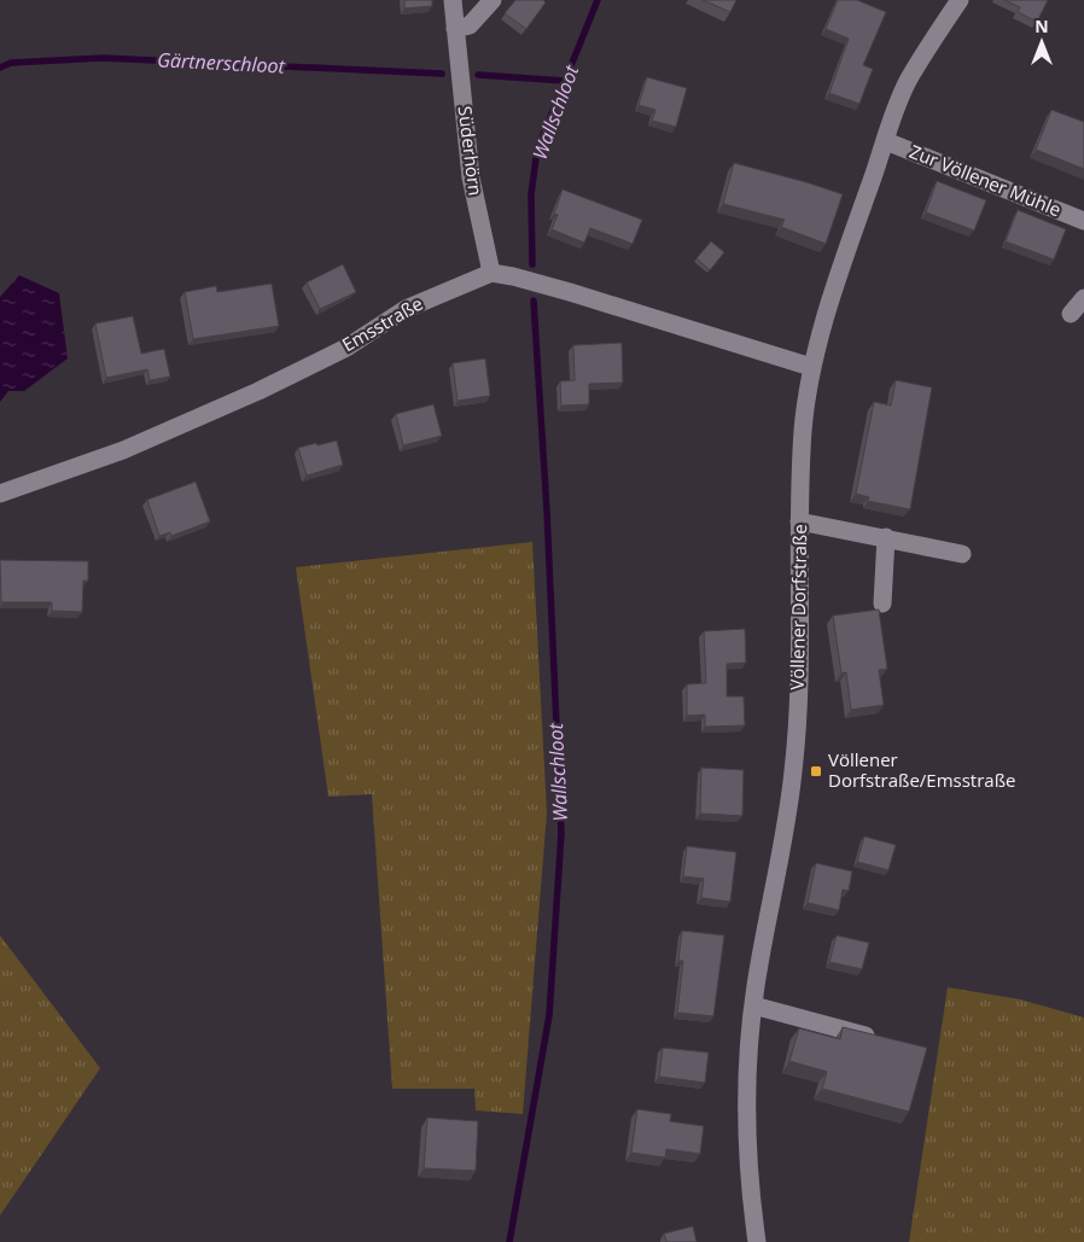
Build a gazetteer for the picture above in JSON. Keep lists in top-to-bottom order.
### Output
{
  "streets": {
    "street": [
      "Süderhörn",
      "Zur Völlener Mühle",
      "Emsstraße",
      "Völlener Dorfstraße"
    ]
  },
  "crossings": [
    ["Süderhörn", "Emsstraße"],
    ["Zur Völlener Mühle", "Völlener Dorfstraße"]
  ],
  "water": ["Gärtnerschloot", "Wallschloot"],
  "places": {
    "transit": ["Völlener Dorfstraße/Emsstraße"]
  },
  "north": "top"
}
